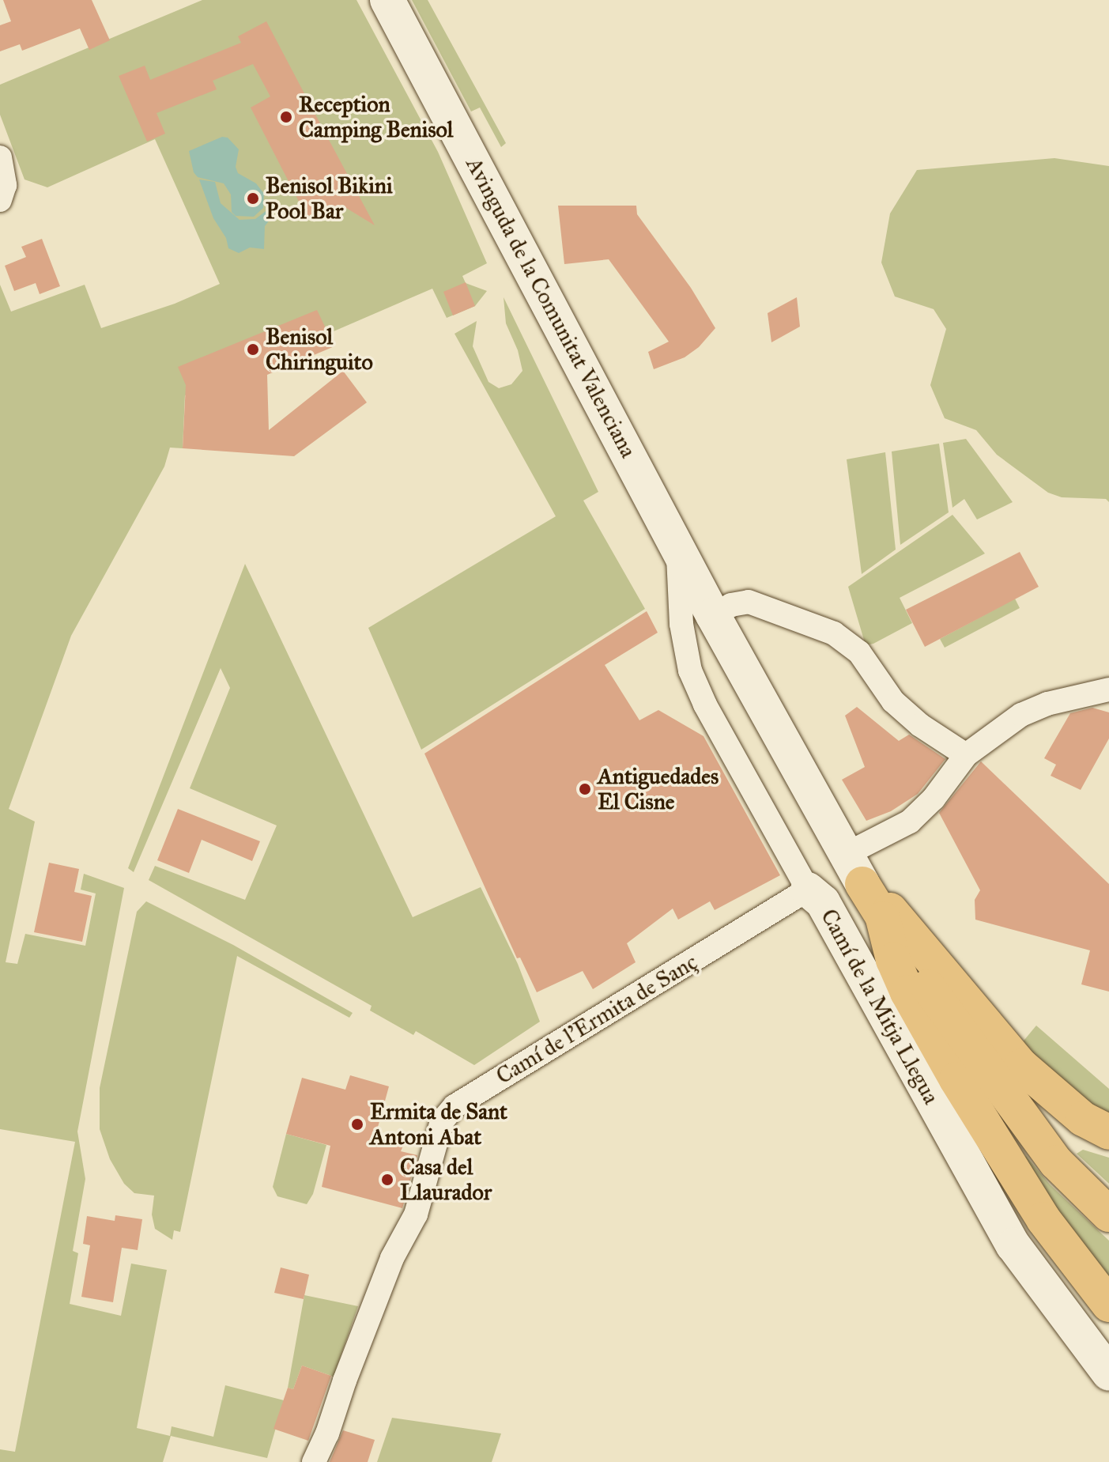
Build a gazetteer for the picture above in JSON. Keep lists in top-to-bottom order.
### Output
{
  "streets": {
    "main road": ["Avinguda de la Comunitat Valenciana", "Camí de la Mitja Llegua"],
    "street": ["Camí de l'Ermita de Sanç"]
  },
  "crossings": [
    ["Avinguda de la Comunitat Valenciana", "Camí de la Mitja Llegua"],
    ["Camí de la Mitja Llegua", "Camí de l'Ermita de Sanç"]
  ],
  "places": [
    "Reception Camping Benisol",
    "Benisol Bikini Pool Bar",
    "Benisol Chiringuito",
    "Antiguedades El Cisne",
    "Ermita de Sant Antoni Abat",
    "Casa del Llaurador"
  ]
}
